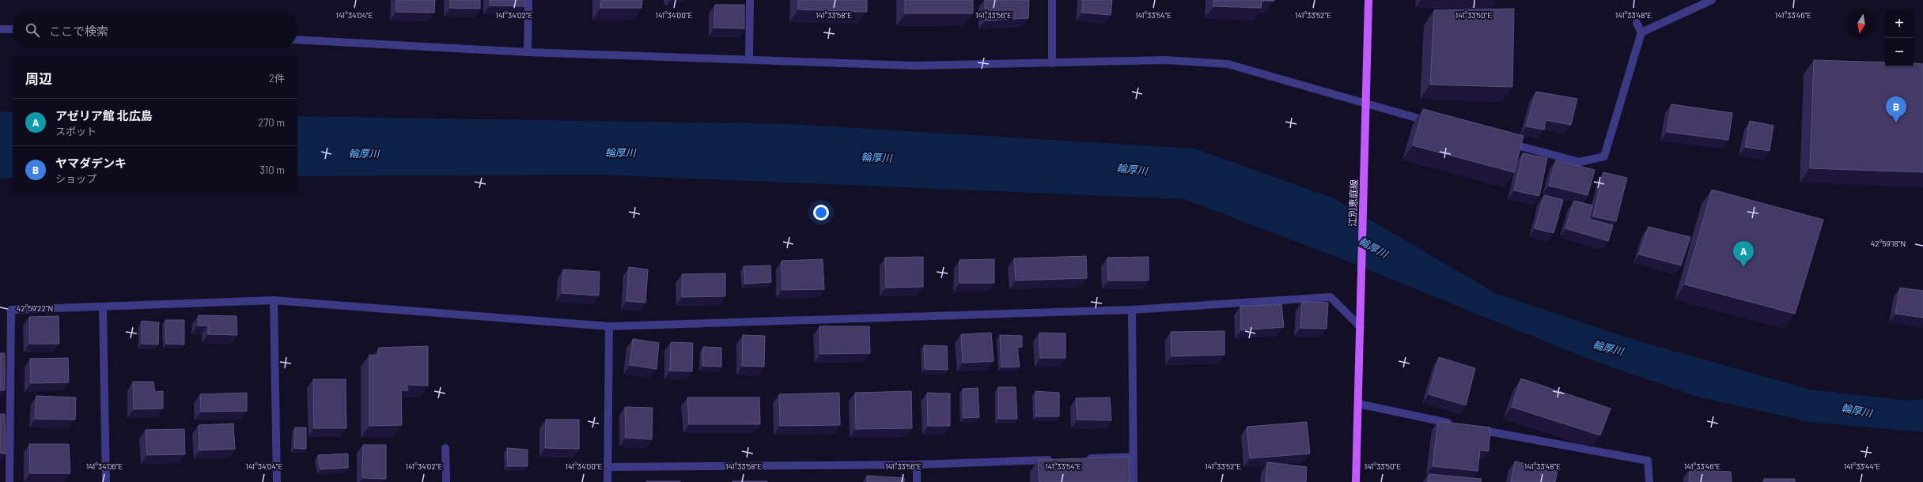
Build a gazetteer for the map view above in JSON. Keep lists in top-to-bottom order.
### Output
{
  "streets": {
    "main road": ["江別恵庭線"]
  },
  "water": ["輪厚川"],
  "north": "bottom",
  "page": {
    "map_buttons": ["+", "−"],
    "search": "ここで検索",
    "heading": ["周辺", "2件"],
    "pins": ["B", "A"],
    "list": [
      {
        "mark": "A",
        "name": "アゼリア館 北広島",
        "note": "スポット",
        "value": "270 m"
      },
      {
        "mark": "B",
        "name": "ヤマダデンキ",
        "note": "ショップ",
        "value": "310 m"
      }
    ]
  },
  "coordinates": [
    "141°34'04\"E",
    "141°34'02\"E",
    "141°34'00\"E",
    "141°33'58\"E",
    "141°33'56\"E",
    "141°33'54\"E",
    "141°33'52\"E",
    "141°33'50\"E",
    "141°33'48\"E",
    "141°33'46\"E",
    "42°59'18\"N",
    "42°59'22\"N",
    "141°34'06\"E",
    "141°33'44\"E"
  ]
}
